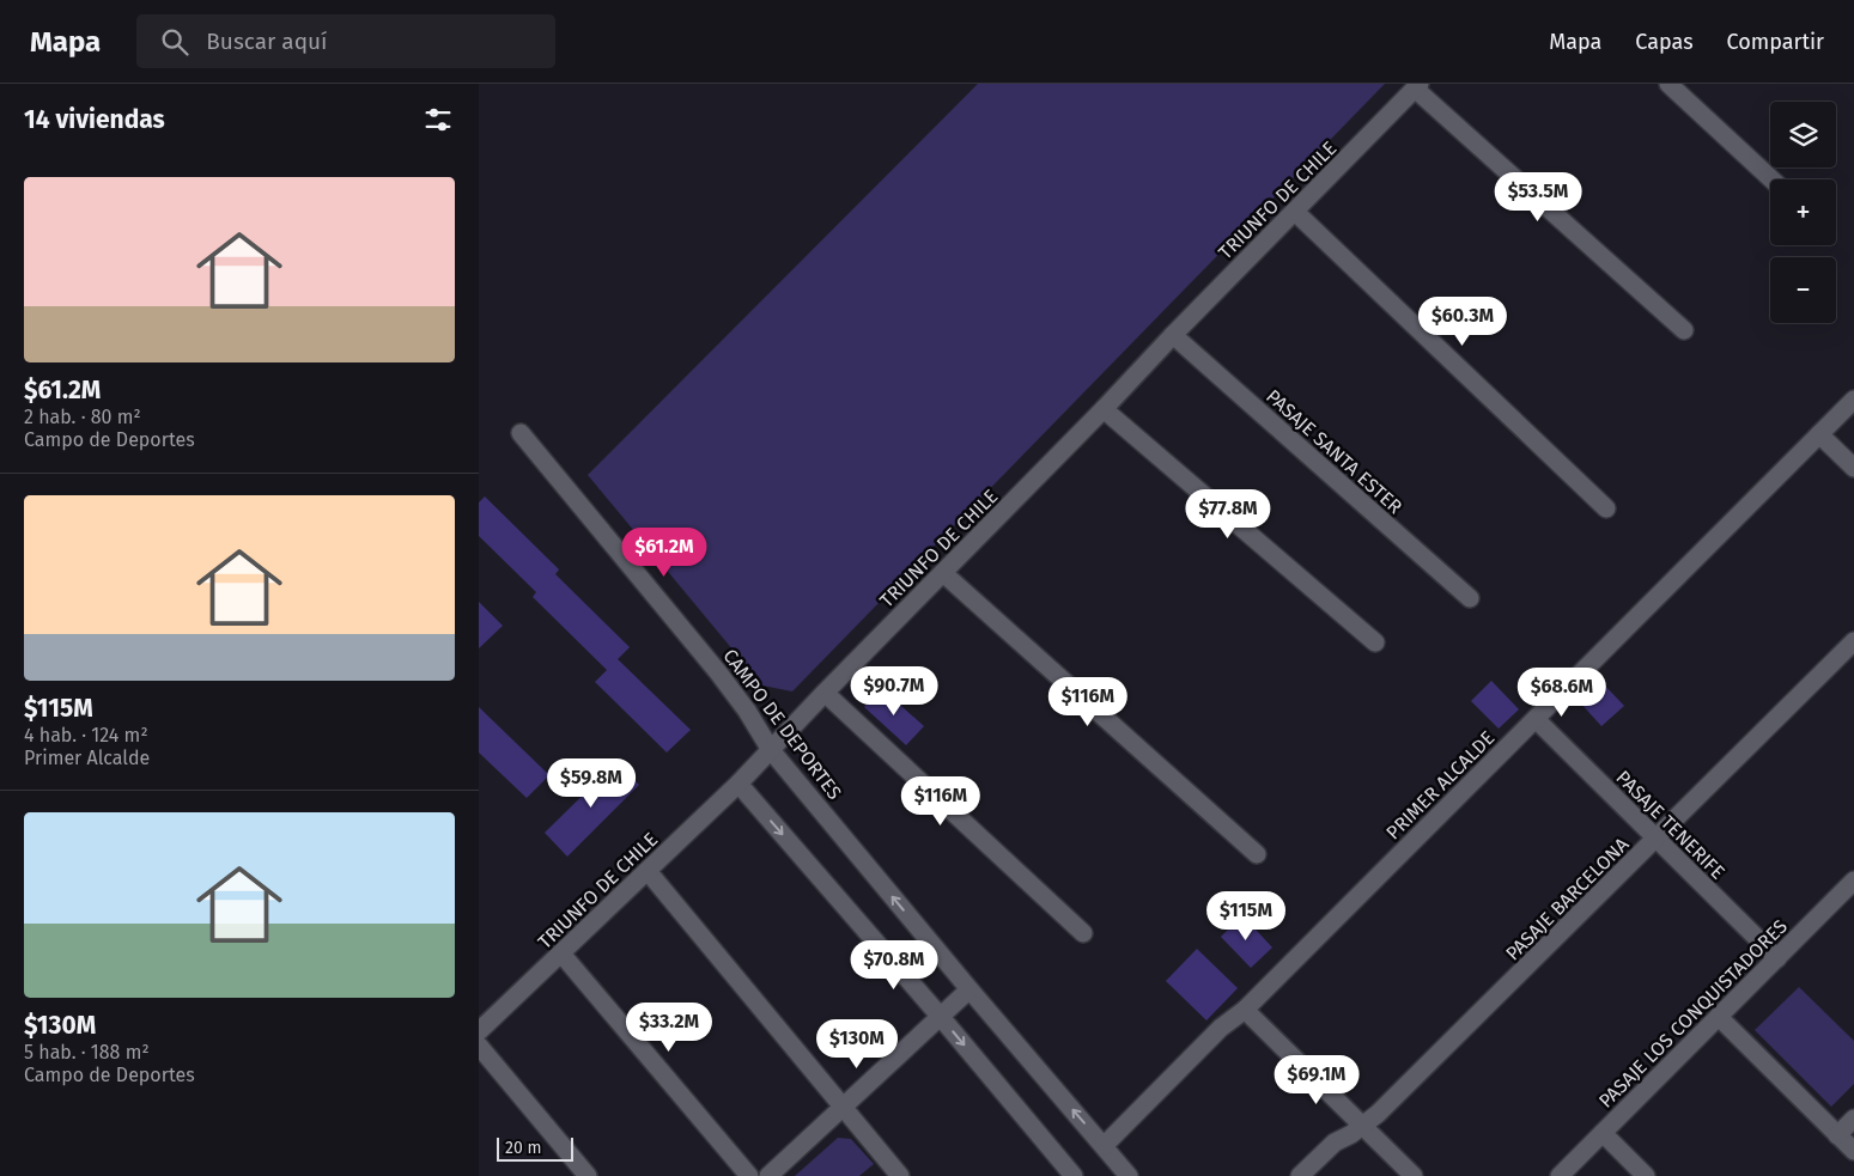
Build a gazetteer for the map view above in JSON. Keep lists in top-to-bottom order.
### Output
{
  "streets": {
    "street": [
      "TRIUNFO DE CHILE",
      "PASAJE SANTA ESTER",
      "CAMPO DE DEPORTES",
      "PRIMER ALCALDE",
      "PASAJE TENERIFE",
      "PASAJE BARCELONA",
      "PASAJE LOS CONQUISTADORES"
    ]
  },
  "crossings": [
    ["TRIUNFO DE CHILE", "PASAJE SANTA ESTER"],
    ["TRIUNFO DE CHILE", "CAMPO DE DEPORTES"],
    ["CAMPO DE DEPORTES", "PRIMER ALCALDE"],
    ["PRIMER ALCALDE", "PASAJE TENERIFE"],
    ["PASAJE TENERIFE", "PASAJE BARCELONA"],
    ["PASAJE TENERIFE", "PASAJE LOS CONQUISTADORES"]
  ],
  "scale_bar": "20 m",
  "page": {
    "header": "Mapa",
    "search": "Buscar aquí",
    "nav": ["Mapa", "Capas", "Compartir"],
    "heading": "14 viviendas",
    "map_buttons": ["+", "−"],
    "list": [
      {
        "name": "$61.2M",
        "note": "2 hab. · 80 m² · Campo de Deportes"
      },
      {
        "name": "$115M",
        "note": "4 hab. · 124 m² · Primer Alcalde"
      },
      {
        "name": "$130M",
        "note": "5 hab. · 188 m² · Campo de Deportes"
      }
    ],
    "price": [
      "$53.5M",
      "$60.3M",
      "$77.8M",
      "$61.2M",
      "$90.7M",
      "$68.6M",
      "$116M",
      "$59.8M",
      "$116M",
      "$115M",
      "$70.8M",
      "$33.2M",
      "$130M",
      "$69.1M"
    ],
    "scale": "20 m"
  }
}
